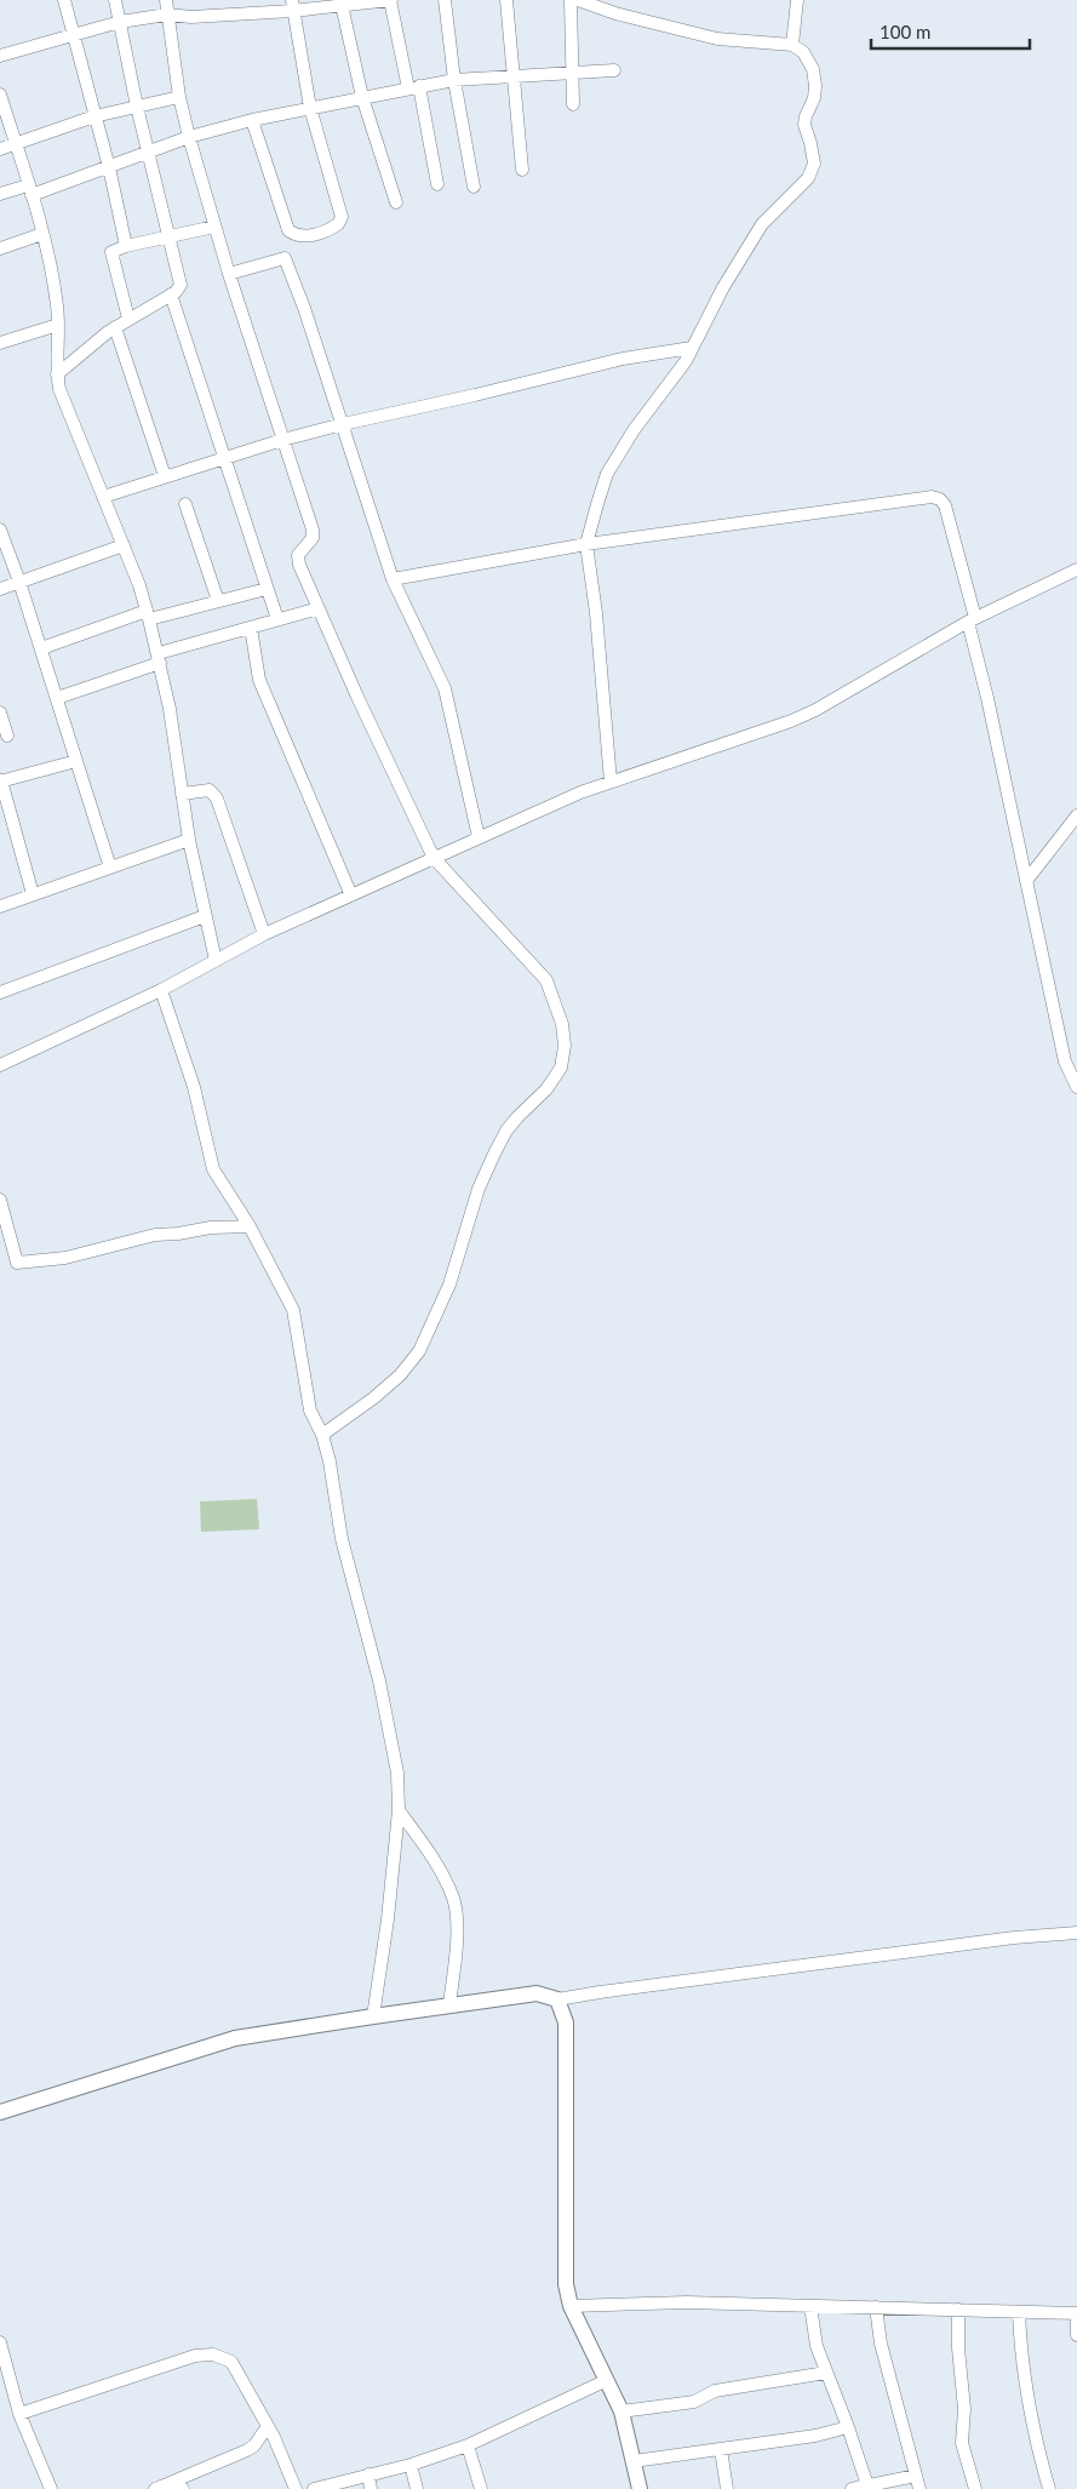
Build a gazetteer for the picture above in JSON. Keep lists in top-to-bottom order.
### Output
{
  "scale_bar": "100 m"
}
